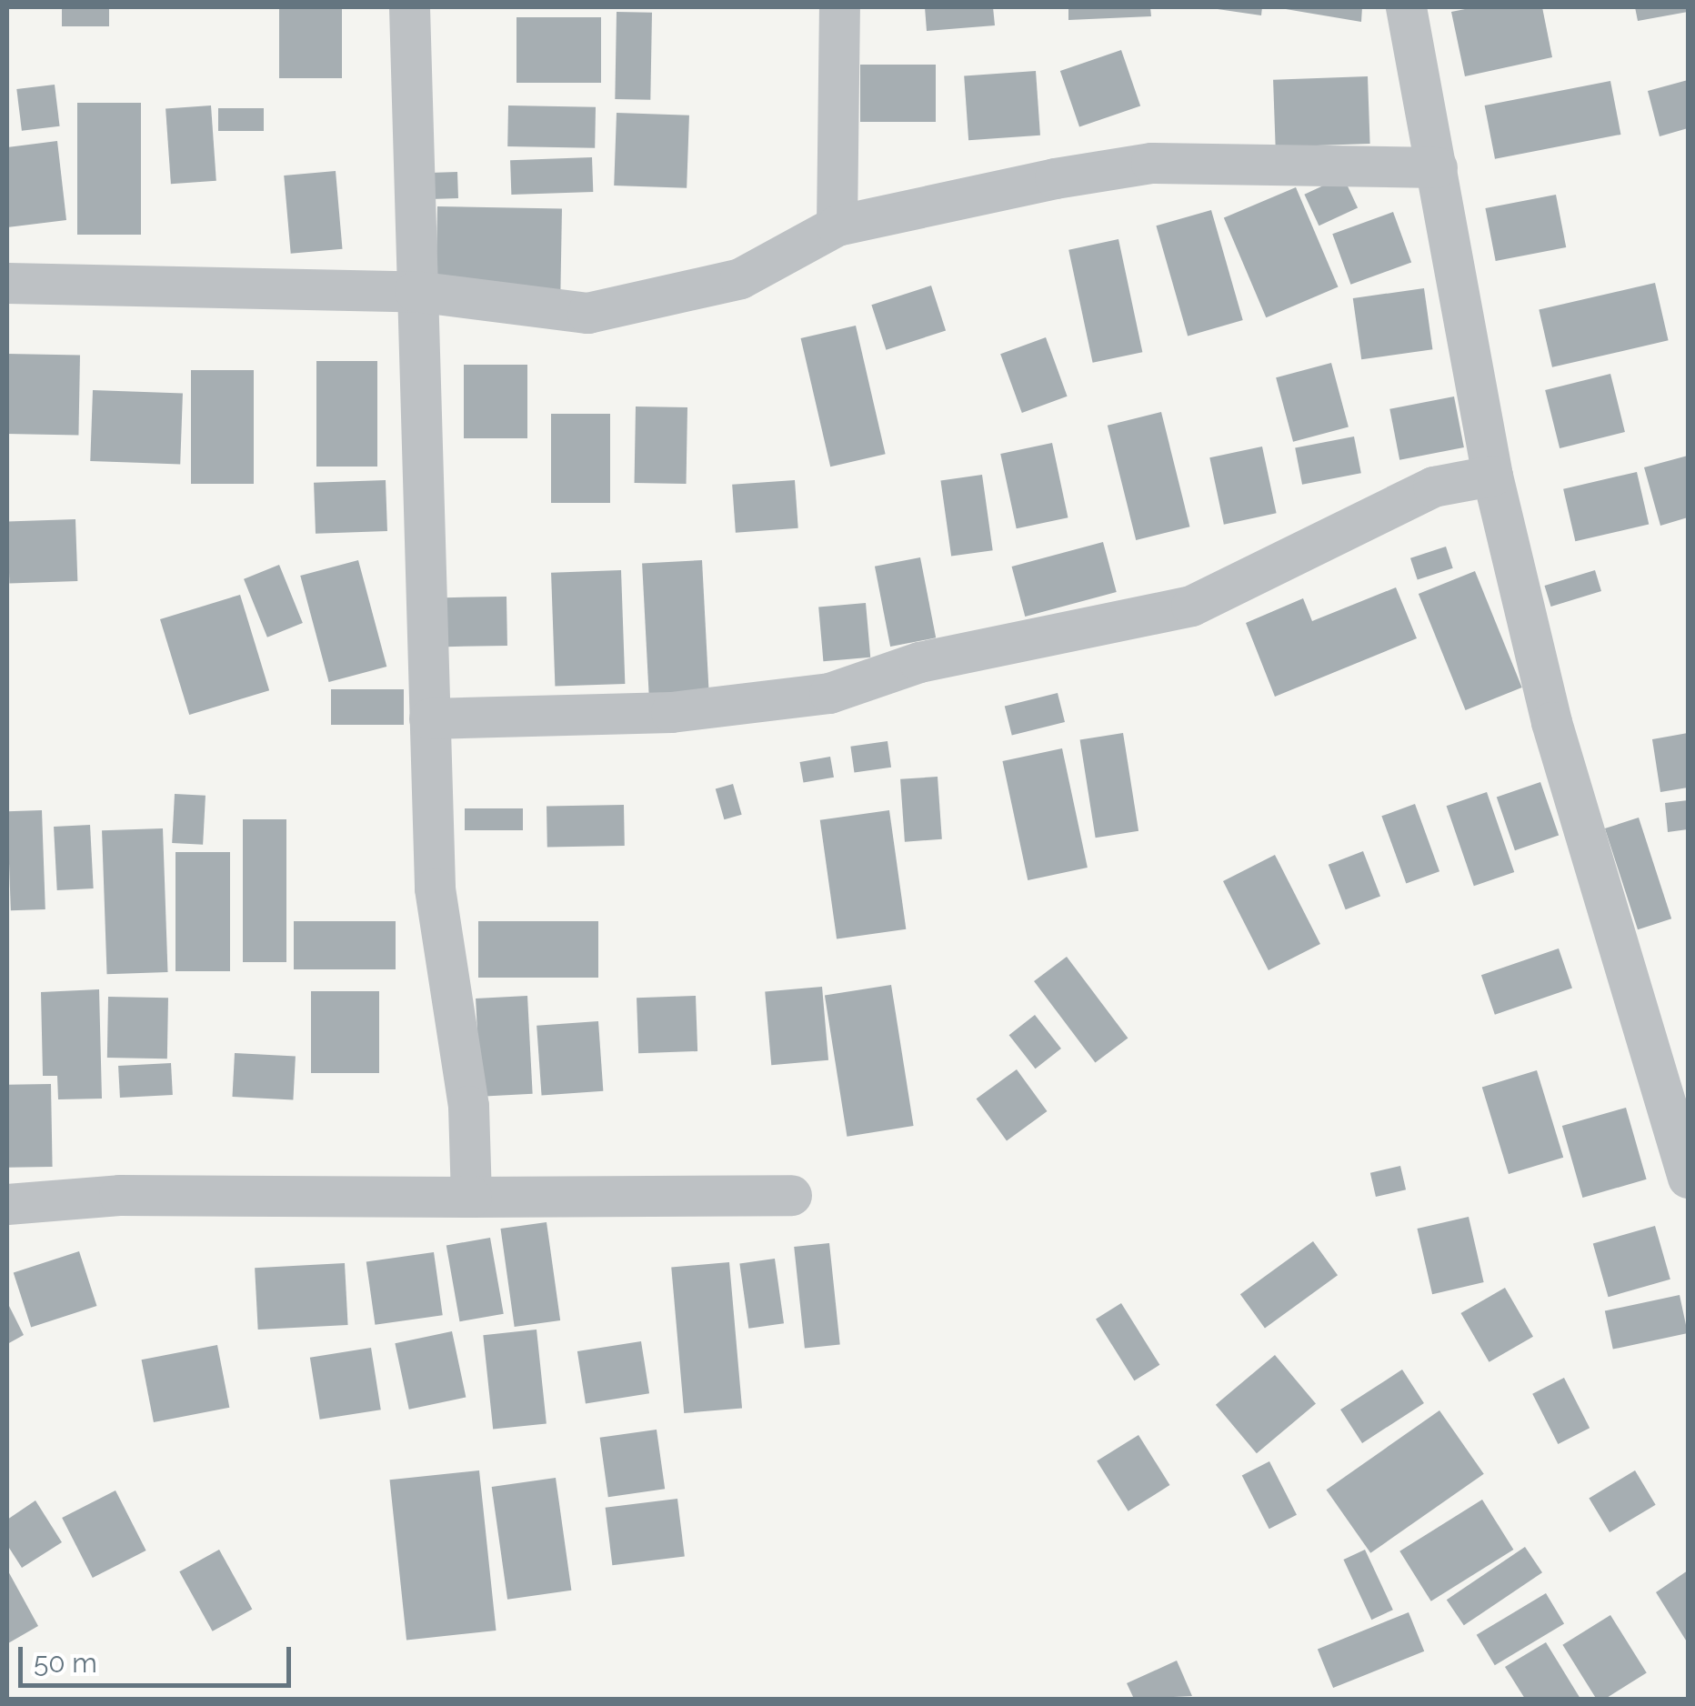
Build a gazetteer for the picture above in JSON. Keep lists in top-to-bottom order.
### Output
{
  "scale_bar": "50 m"
}
